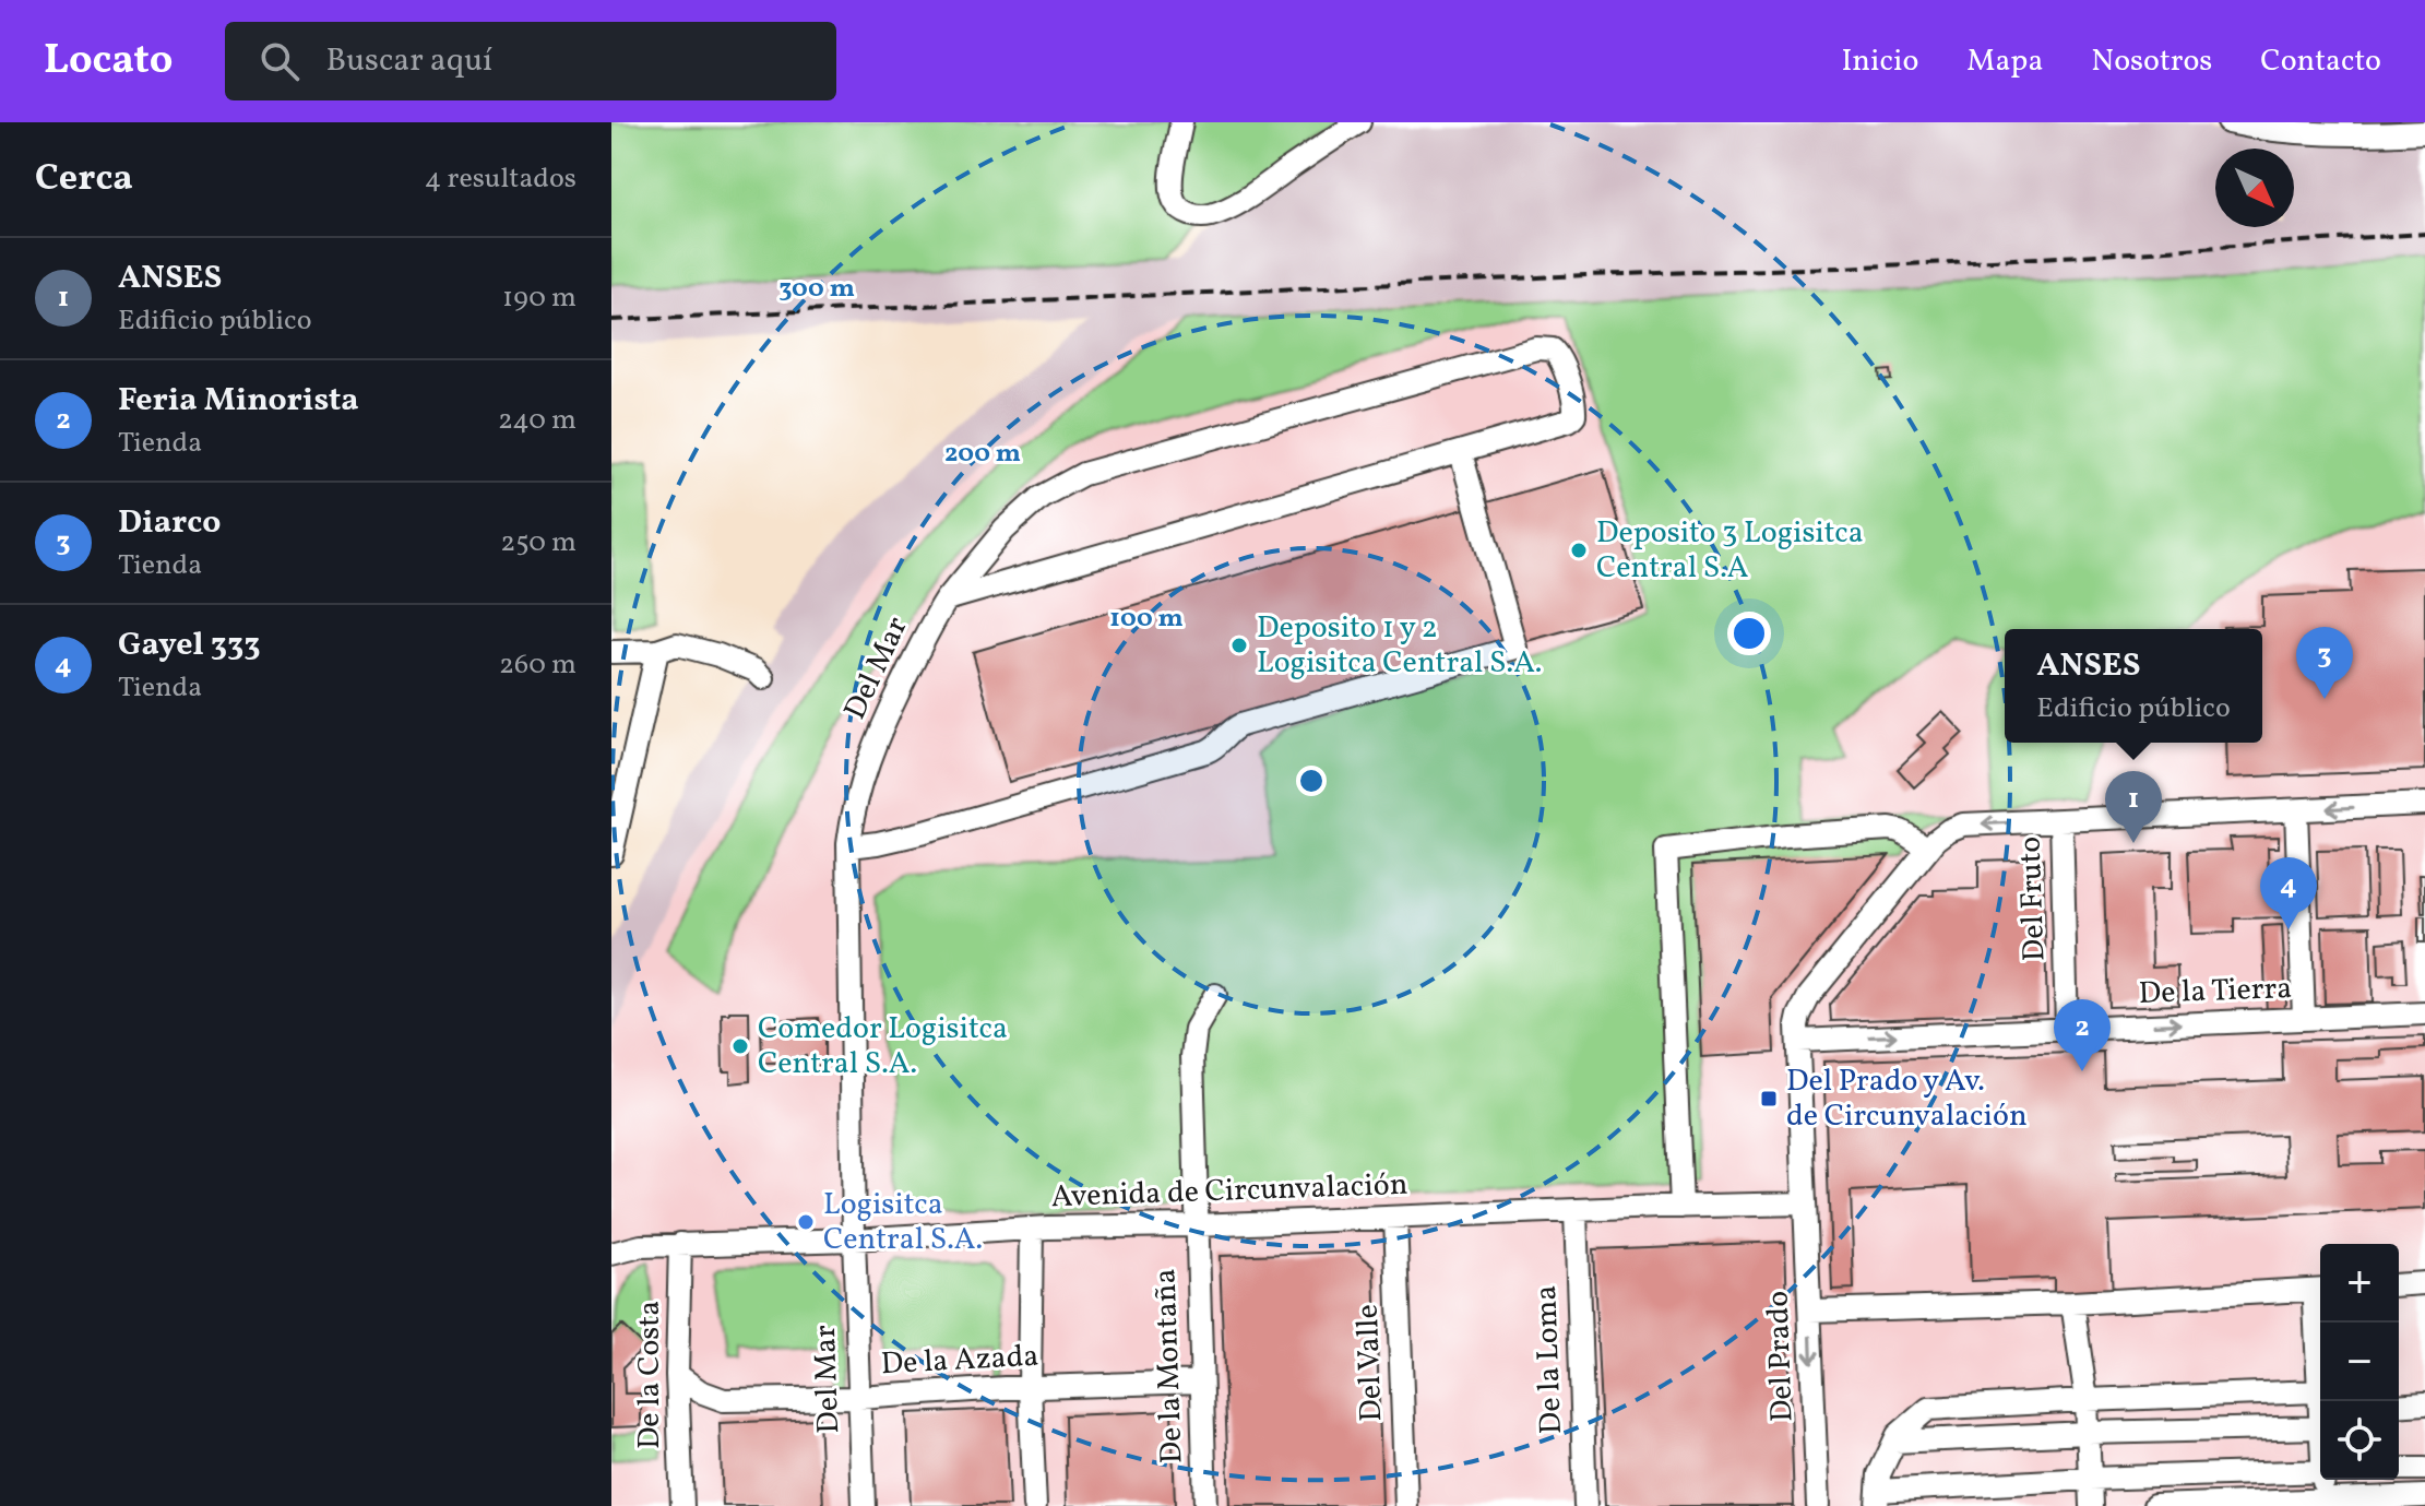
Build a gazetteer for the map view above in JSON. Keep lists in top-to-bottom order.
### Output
{
  "streets": {
    "street": [
      "Del Mar",
      "Del Fruto",
      "De la Tierra",
      "Avenida de Circunvalación",
      "Del Prado",
      "De la Loma",
      "De la Azada",
      "Del Valle",
      "De la Montaña",
      "De la Costa"
    ]
  },
  "crossings": [
    ["Del Mar", "Avenida de Circunvalación"],
    ["Del Mar", "De la Azada"],
    ["Del Fruto", "De la Tierra"],
    ["Avenida de Circunvalación", "Del Prado"],
    ["Avenida de Circunvalación", "De la Loma"],
    ["Avenida de Circunvalación", "Del Valle"],
    ["Avenida de Circunvalación", "De la Montaña"],
    ["Avenida de Circunvalación", "De la Costa"],
    ["De la Azada", "De la Montaña"],
    ["De la Azada", "De la Costa"]
  ],
  "one_way": ["De la Tierra"],
  "places": {
    "other": [
      "Deposito 3 Logisitca Central S.A",
      "Deposito 1 y 2 Logisitca Central S.A.",
      "Comedor Logisitca Central S.A.",
      "Logisitca Central S.A."
    ],
    "transit": ["Del Prado y Av. de Circunvalación"]
  },
  "north": "bottom right",
  "page": {
    "header": "Locato",
    "search": "Buscar aquí",
    "nav": [
      "Inicio",
      "Mapa",
      "Nosotros",
      "Contacto"
    ],
    "heading": ["Cerca", "4 resultados"],
    "list": [
      {
        "mark": "1",
        "name": "ANSES",
        "note": "Edificio público",
        "value": "190 m"
      },
      {
        "mark": "2",
        "name": "Feria Minorista",
        "note": "Tienda",
        "value": "240 m"
      },
      {
        "mark": "3",
        "name": "Diarco",
        "note": "Tienda",
        "value": "250 m"
      },
      {
        "mark": "4",
        "name": "Gayel 333",
        "note": "Tienda",
        "value": "260 m"
      }
    ],
    "pins": [
      "3",
      "1",
      "4",
      "2"
    ],
    "popup": ["ANSES", "Edificio público"],
    "map_buttons": ["+", "−"]
  },
  "rings": ["300 m", "200 m", "100 m"]
}
